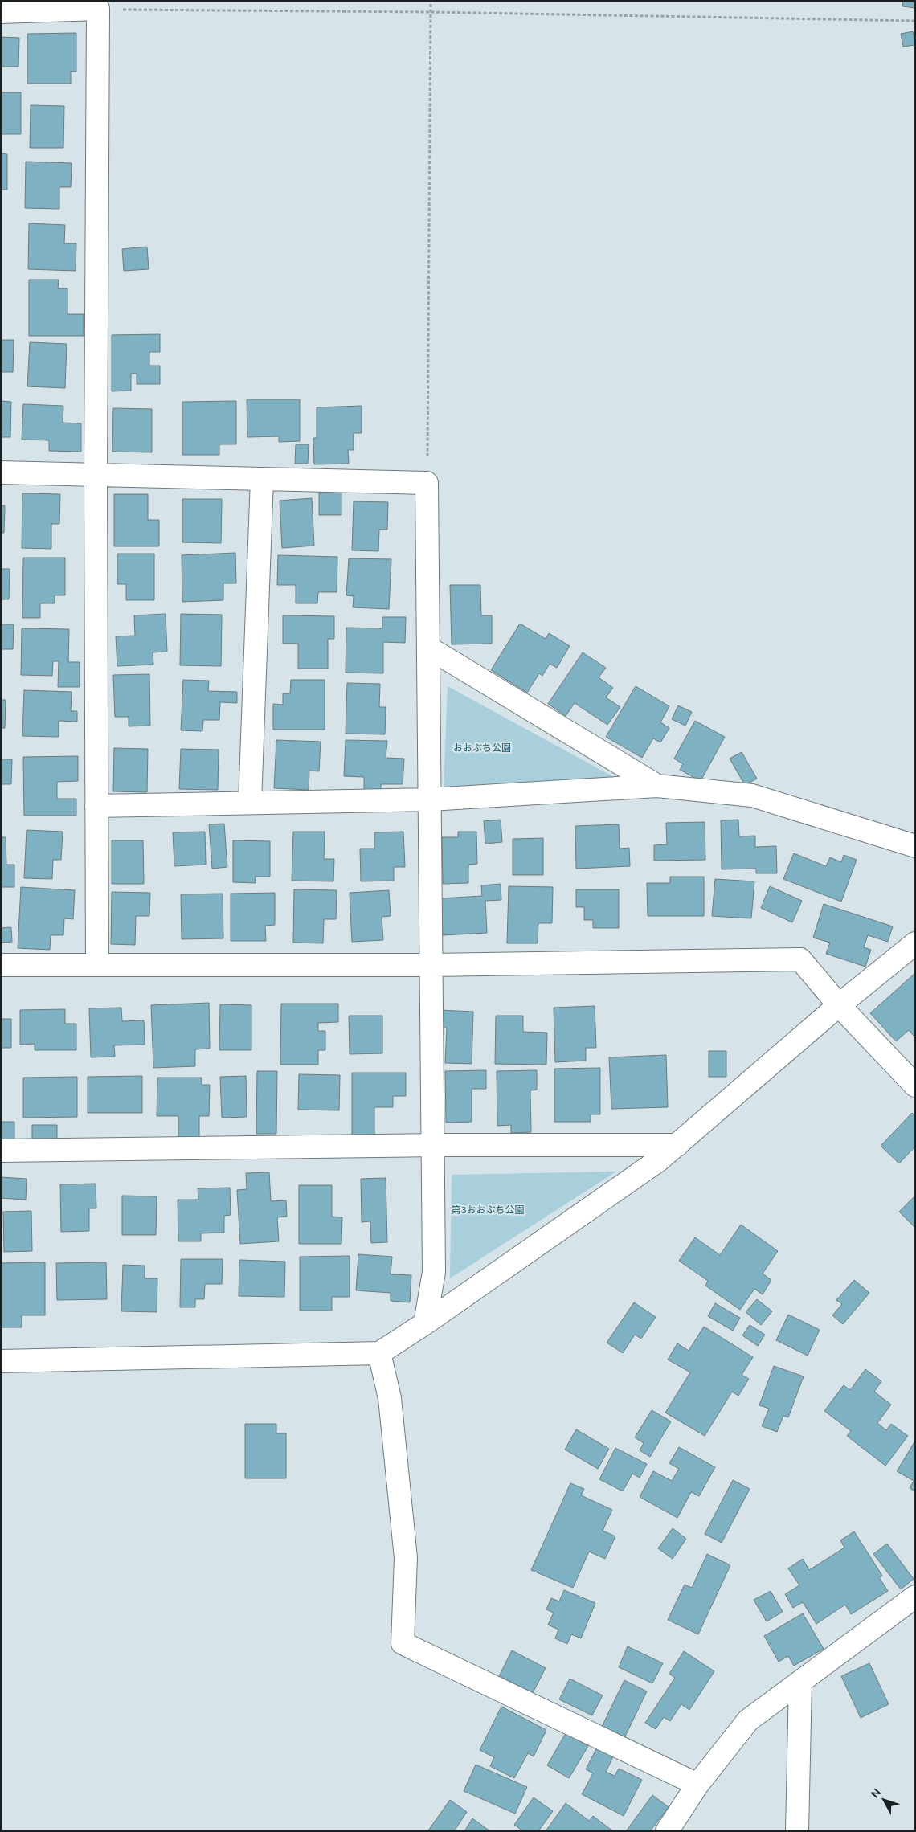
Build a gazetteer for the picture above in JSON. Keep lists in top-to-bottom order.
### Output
{
  "parks": ["おおぶち公園", "第3おおぶち公園"],
  "north": "top left"
}
